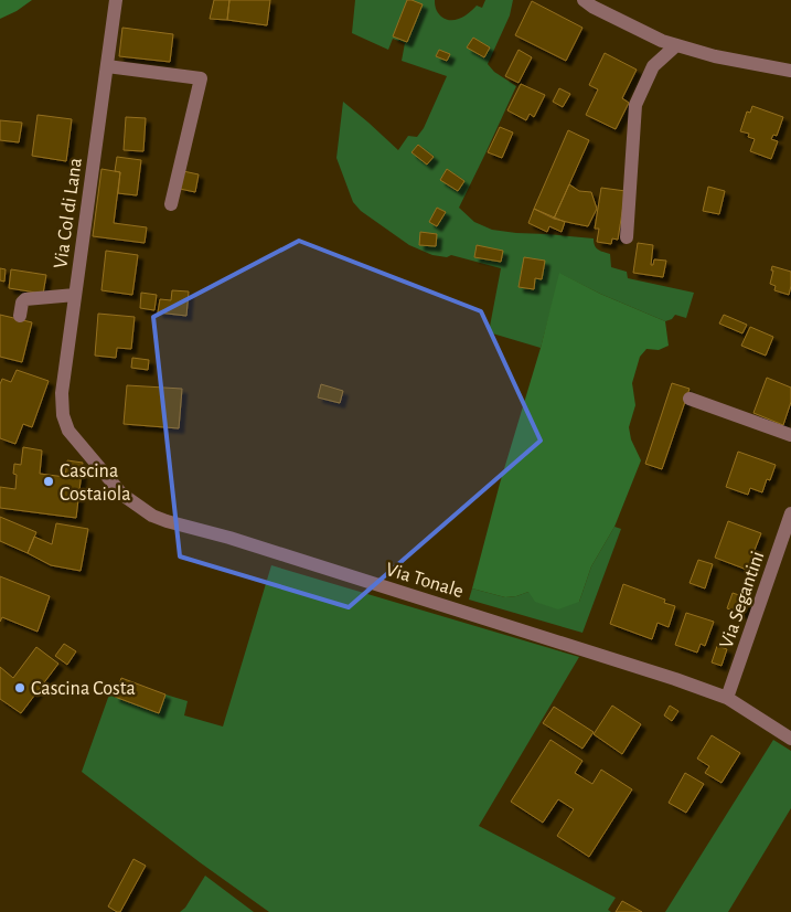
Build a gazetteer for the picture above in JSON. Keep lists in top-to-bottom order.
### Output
{
  "streets": {
    "street": ["Via Col di Lana", "Via Tonale", "Via Segantini"]
  },
  "crossings": [
    ["Via Col di Lana", "Via Tonale"],
    ["Via Tonale", "Via Segantini"]
  ],
  "places": ["Cascina Costaiola", "Cascina Costa"]
}
